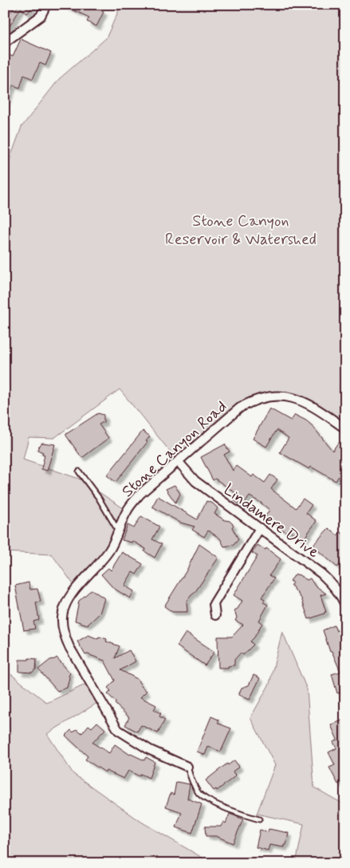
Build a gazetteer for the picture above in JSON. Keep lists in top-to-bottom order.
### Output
{
  "streets": {
    "street": ["Stone Canyon Road", "Lindamere Drive"]
  },
  "crossings": [
    ["Stone Canyon Road", "Lindamere Drive"]
  ],
  "parks": ["Stone Canyon Reservoir & Watershed"]
}
